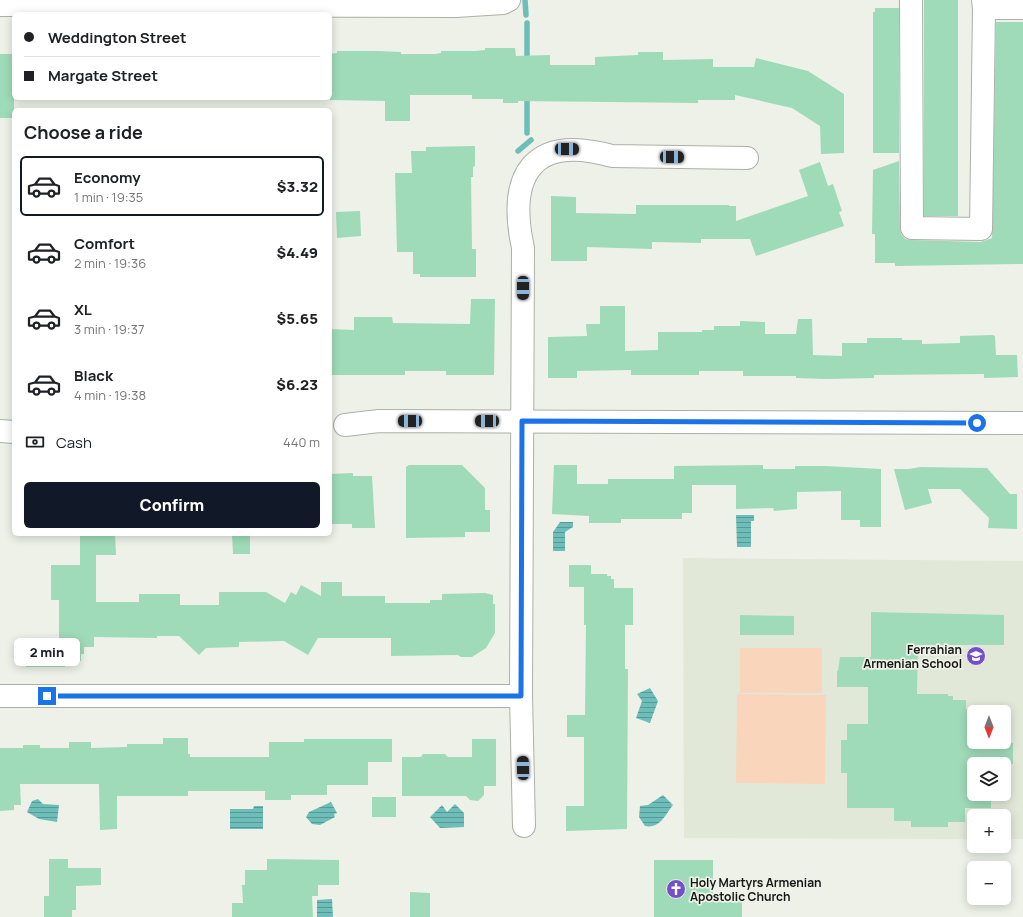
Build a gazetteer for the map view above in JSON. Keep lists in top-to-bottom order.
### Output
{
  "places": {
    "school or university": ["Ferrahian Armenian School"],
    "church": ["Holy Martyrs Armenian Apostolic Church"]
  },
  "north": "bottom",
  "page": {
    "banner": ["Weddington Street", "Margate Street"],
    "heading": "Choose a ride",
    "list": [
      {
        "name": "Economy",
        "note": "1 min · 19:35",
        "value": "$3.32"
      },
      {
        "name": "Comfort",
        "note": "2 min · 19:36",
        "value": "$4.49"
      },
      {
        "name": "XL",
        "note": "3 min · 19:37",
        "value": "$5.65"
      },
      {
        "name": "Black",
        "note": "4 min · 19:38",
        "value": "$6.23"
      }
    ],
    "pay": ["Cash", "440 m"],
    "buttons": "Confirm",
    "bubble": "2 min",
    "map_buttons": ["+", "−"]
  }
}
